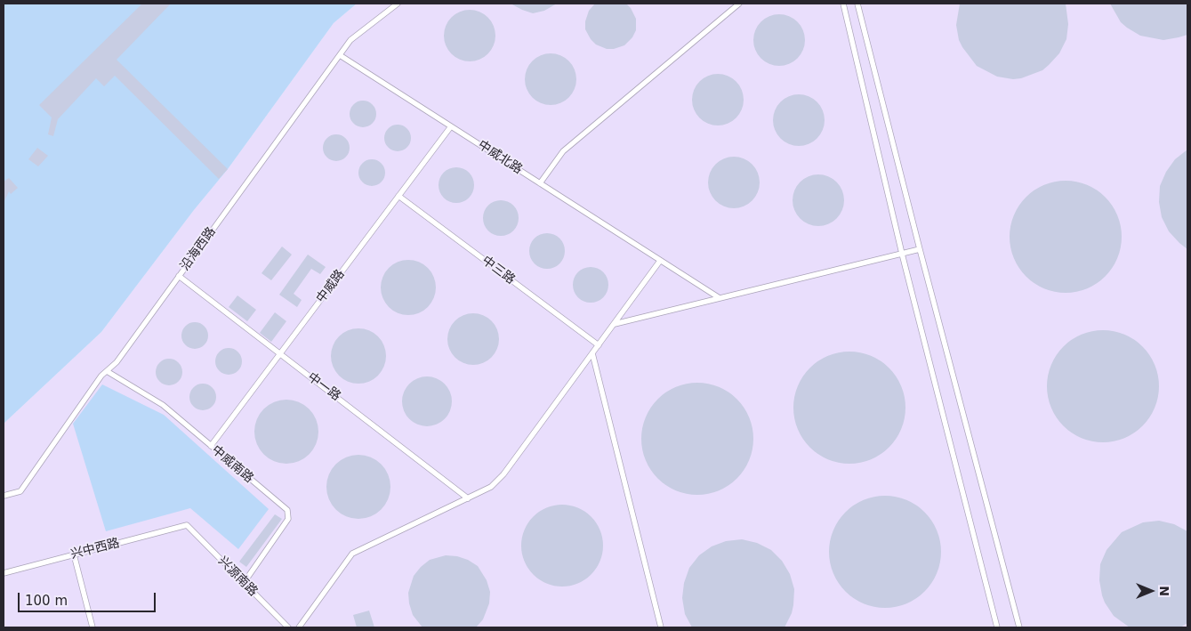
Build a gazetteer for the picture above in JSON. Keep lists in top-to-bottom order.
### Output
{
  "streets": {
    "lane": [
      "中威北路",
      "沿海西路",
      "中三路",
      "中威路",
      "中一路",
      "中威南路",
      "兴中西路",
      "兴源南路"
    ]
  },
  "crossings": [
    ["中威北路", "沿海西路"],
    ["中威北路", "中威路"],
    ["沿海西路", "中一路"],
    ["沿海西路", "中威南路"],
    ["中三路", "中威路"],
    ["中威路", "中一路"],
    ["中威路", "中威南路"],
    ["中威南路", "兴源南路"],
    ["兴中西路", "兴源南路"]
  ],
  "scale_bar": "100 m",
  "north": "right"
}
